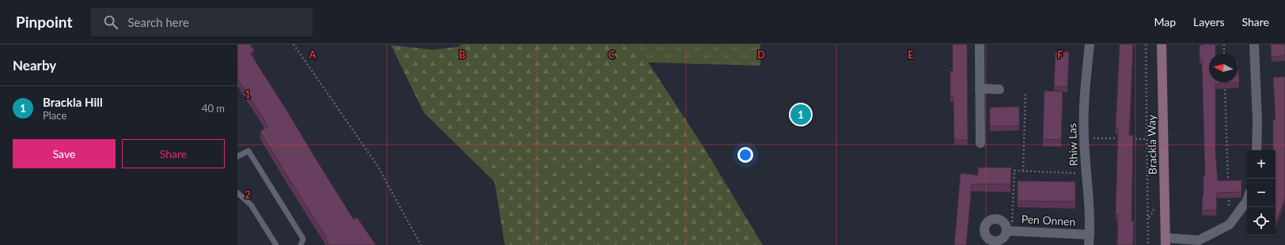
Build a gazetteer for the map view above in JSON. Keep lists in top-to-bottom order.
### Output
{
  "streets": {
    "street": ["Rhiw Las", "Brackla Way", "Pen Onnen"]
  },
  "crossings": [
    ["Rhiw Las", "Pen Onnen"]
  ],
  "north": "left",
  "page": {
    "header": "Pinpoint",
    "search": "Search here",
    "nav": ["Map", "Layers", "Share"],
    "heading": "Nearby",
    "list": [
      {
        "mark": "1",
        "name": "Brackla Hill",
        "note": "Place",
        "value": "40 m"
      }
    ],
    "pins": "1",
    "buttons": ["Save", "Share"],
    "map_buttons": ["+", "−"]
  },
  "grid": {
    "columns": [
      "A",
      "B",
      "C",
      "D",
      "E",
      "F"
    ],
    "rows": ["1", "2"]
  }
}
